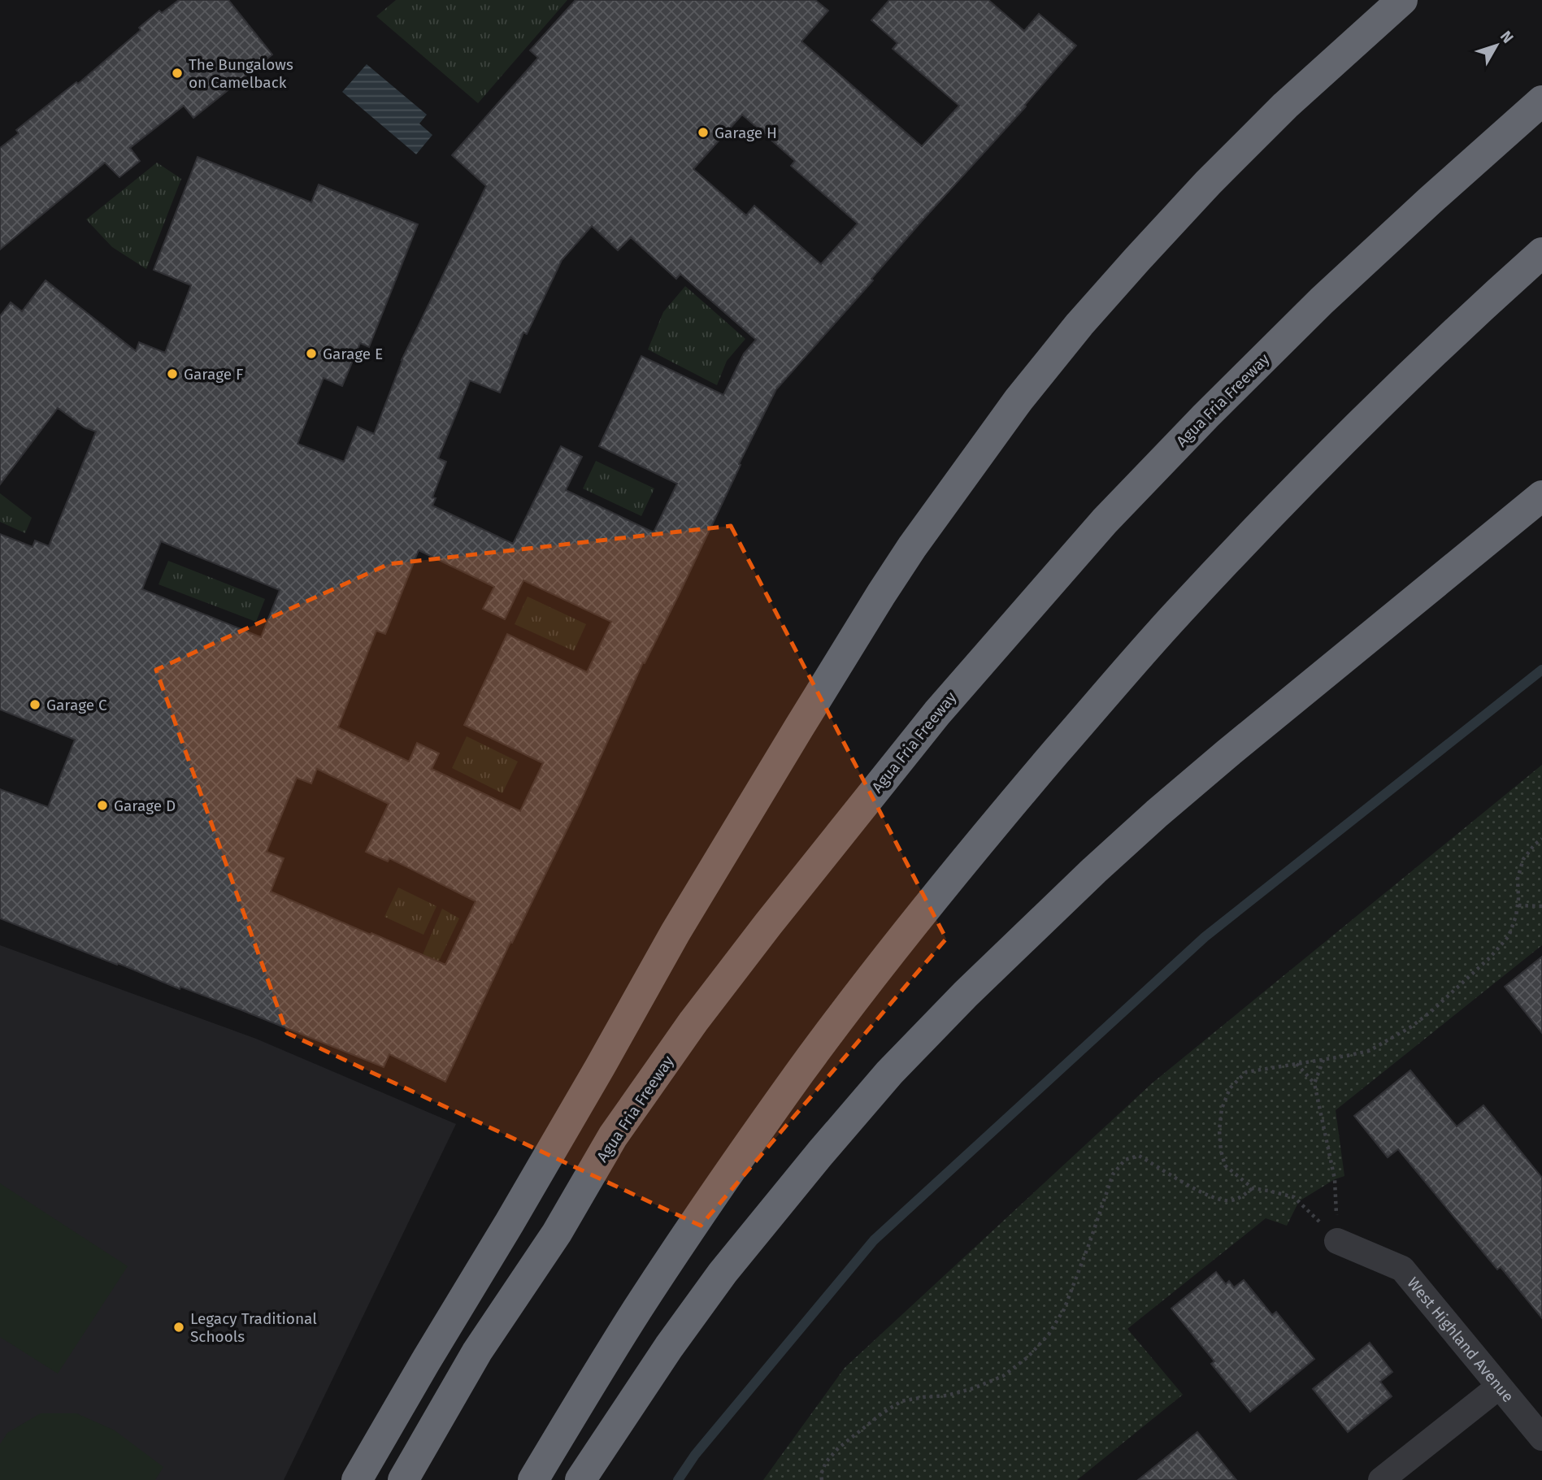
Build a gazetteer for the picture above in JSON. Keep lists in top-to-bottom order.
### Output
{
  "streets": {
    "highway": ["Agua Fria Freeway"],
    "street": ["West Highland Avenue"]
  },
  "places": [
    "The Bungalows on Camelback",
    "Garage H",
    "Garage E",
    "Garage F",
    "Garage C",
    "Garage D",
    "Legacy Traditional Schools"
  ],
  "north": "top right"
}
